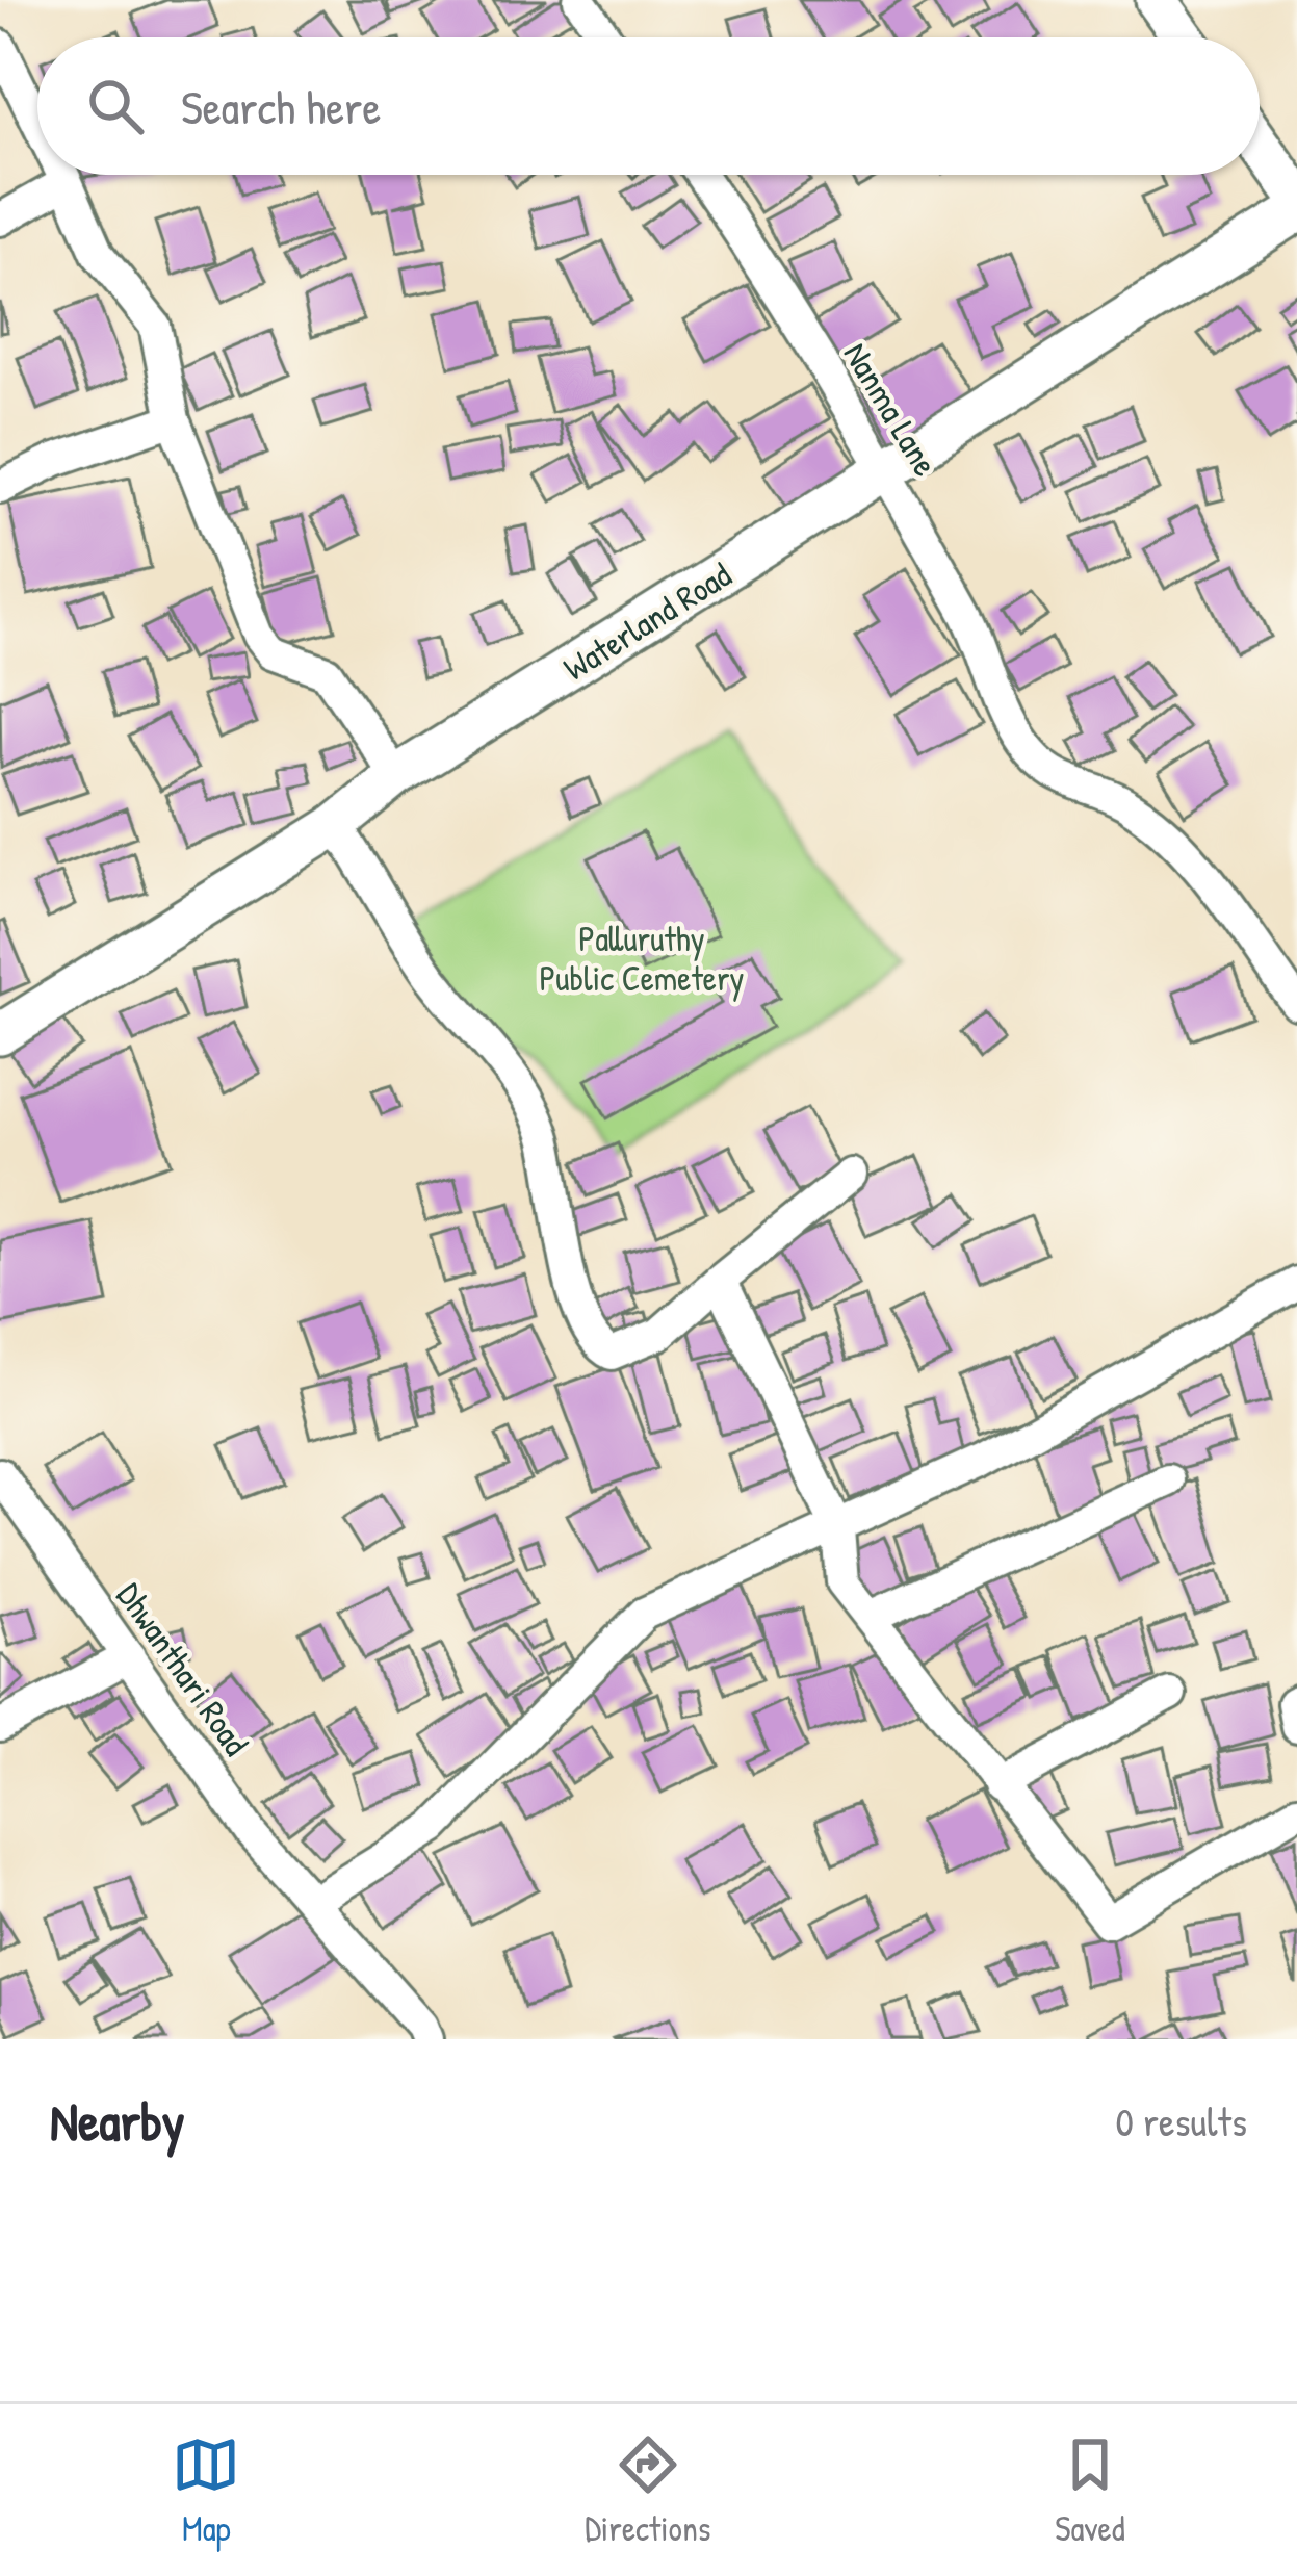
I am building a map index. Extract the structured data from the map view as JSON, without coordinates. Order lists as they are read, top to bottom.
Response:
{
  "streets": {
    "main road": ["Waterland Road"],
    "street": ["Nanma Lane", "Dhwanthari Road"]
  },
  "crossings": [
    ["Nanma Lane", "Waterland Road"]
  ],
  "parks": ["Palluruthy Public Cemetery"],
  "page": {
    "search": "Search here",
    "heading": ["Nearby", "0 results"],
    "nav": ["Map", "Directions", "Saved"]
  }
}
